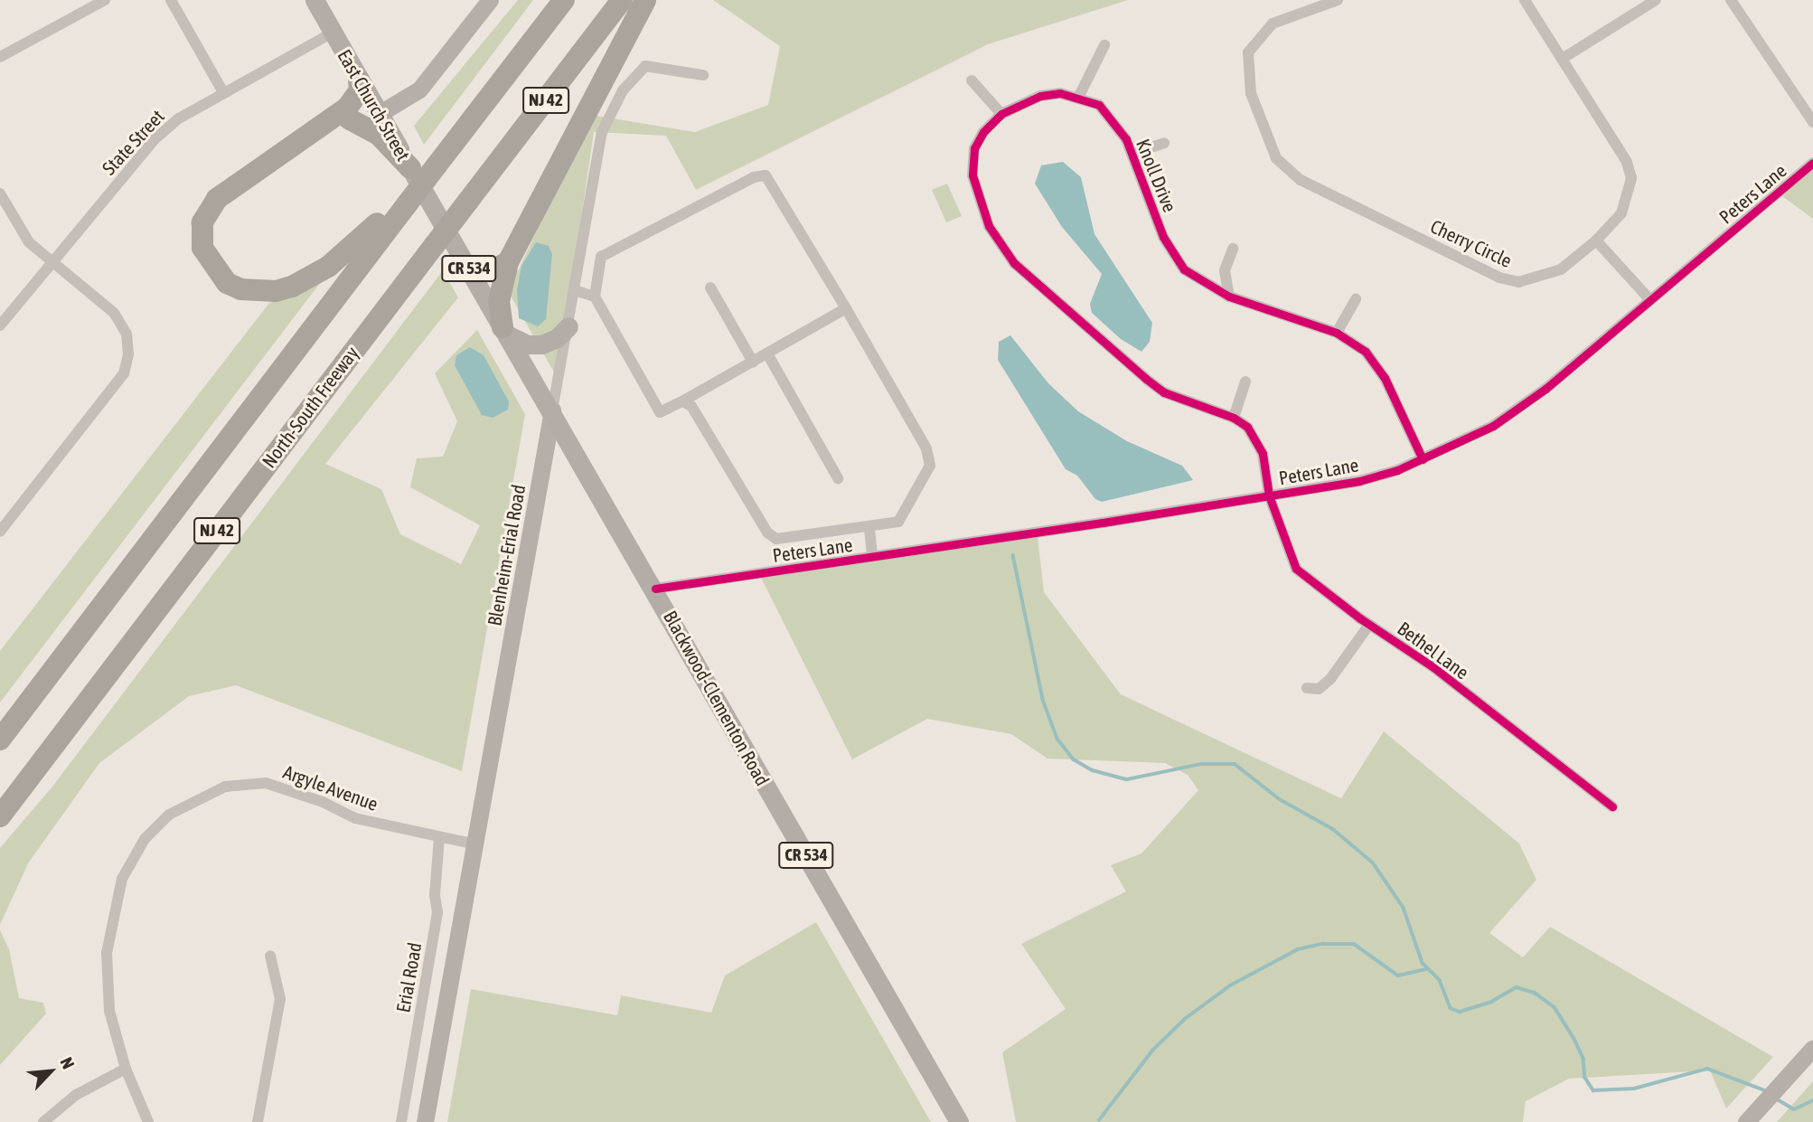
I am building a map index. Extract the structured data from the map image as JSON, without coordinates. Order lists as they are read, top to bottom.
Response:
{
  "streets": {
    "highway": ["NJ 42", "North-South Freeway"],
    "main road": [
      "East Church Street",
      "CR 534",
      "Blenheim-Erial Road",
      "Blackwood-Clementon Road"
    ],
    "street": [
      "State Street",
      "Knoll Drive",
      "Peters Lane",
      "Cherry Circle",
      "Bethel Lane",
      "Argyle Avenue",
      "Erial Road"
    ]
  },
  "crossings": [
    ["NJ 42", "East Church Street"],
    ["East Church Street", "State Street"],
    ["East Church Street", "Blackwood-Clementon Road"],
    ["Knoll Drive", "Peters Lane"],
    ["Knoll Drive", "Bethel Lane"],
    ["Peters Lane", "Bethel Lane"],
    ["Peters Lane", "Blackwood-Clementon Road"],
    ["Blenheim-Erial Road", "Blackwood-Clementon Road"],
    ["Blenheim-Erial Road", "Argyle Avenue"],
    ["Argyle Avenue", "Erial Road"]
  ],
  "north": "top right"
}
